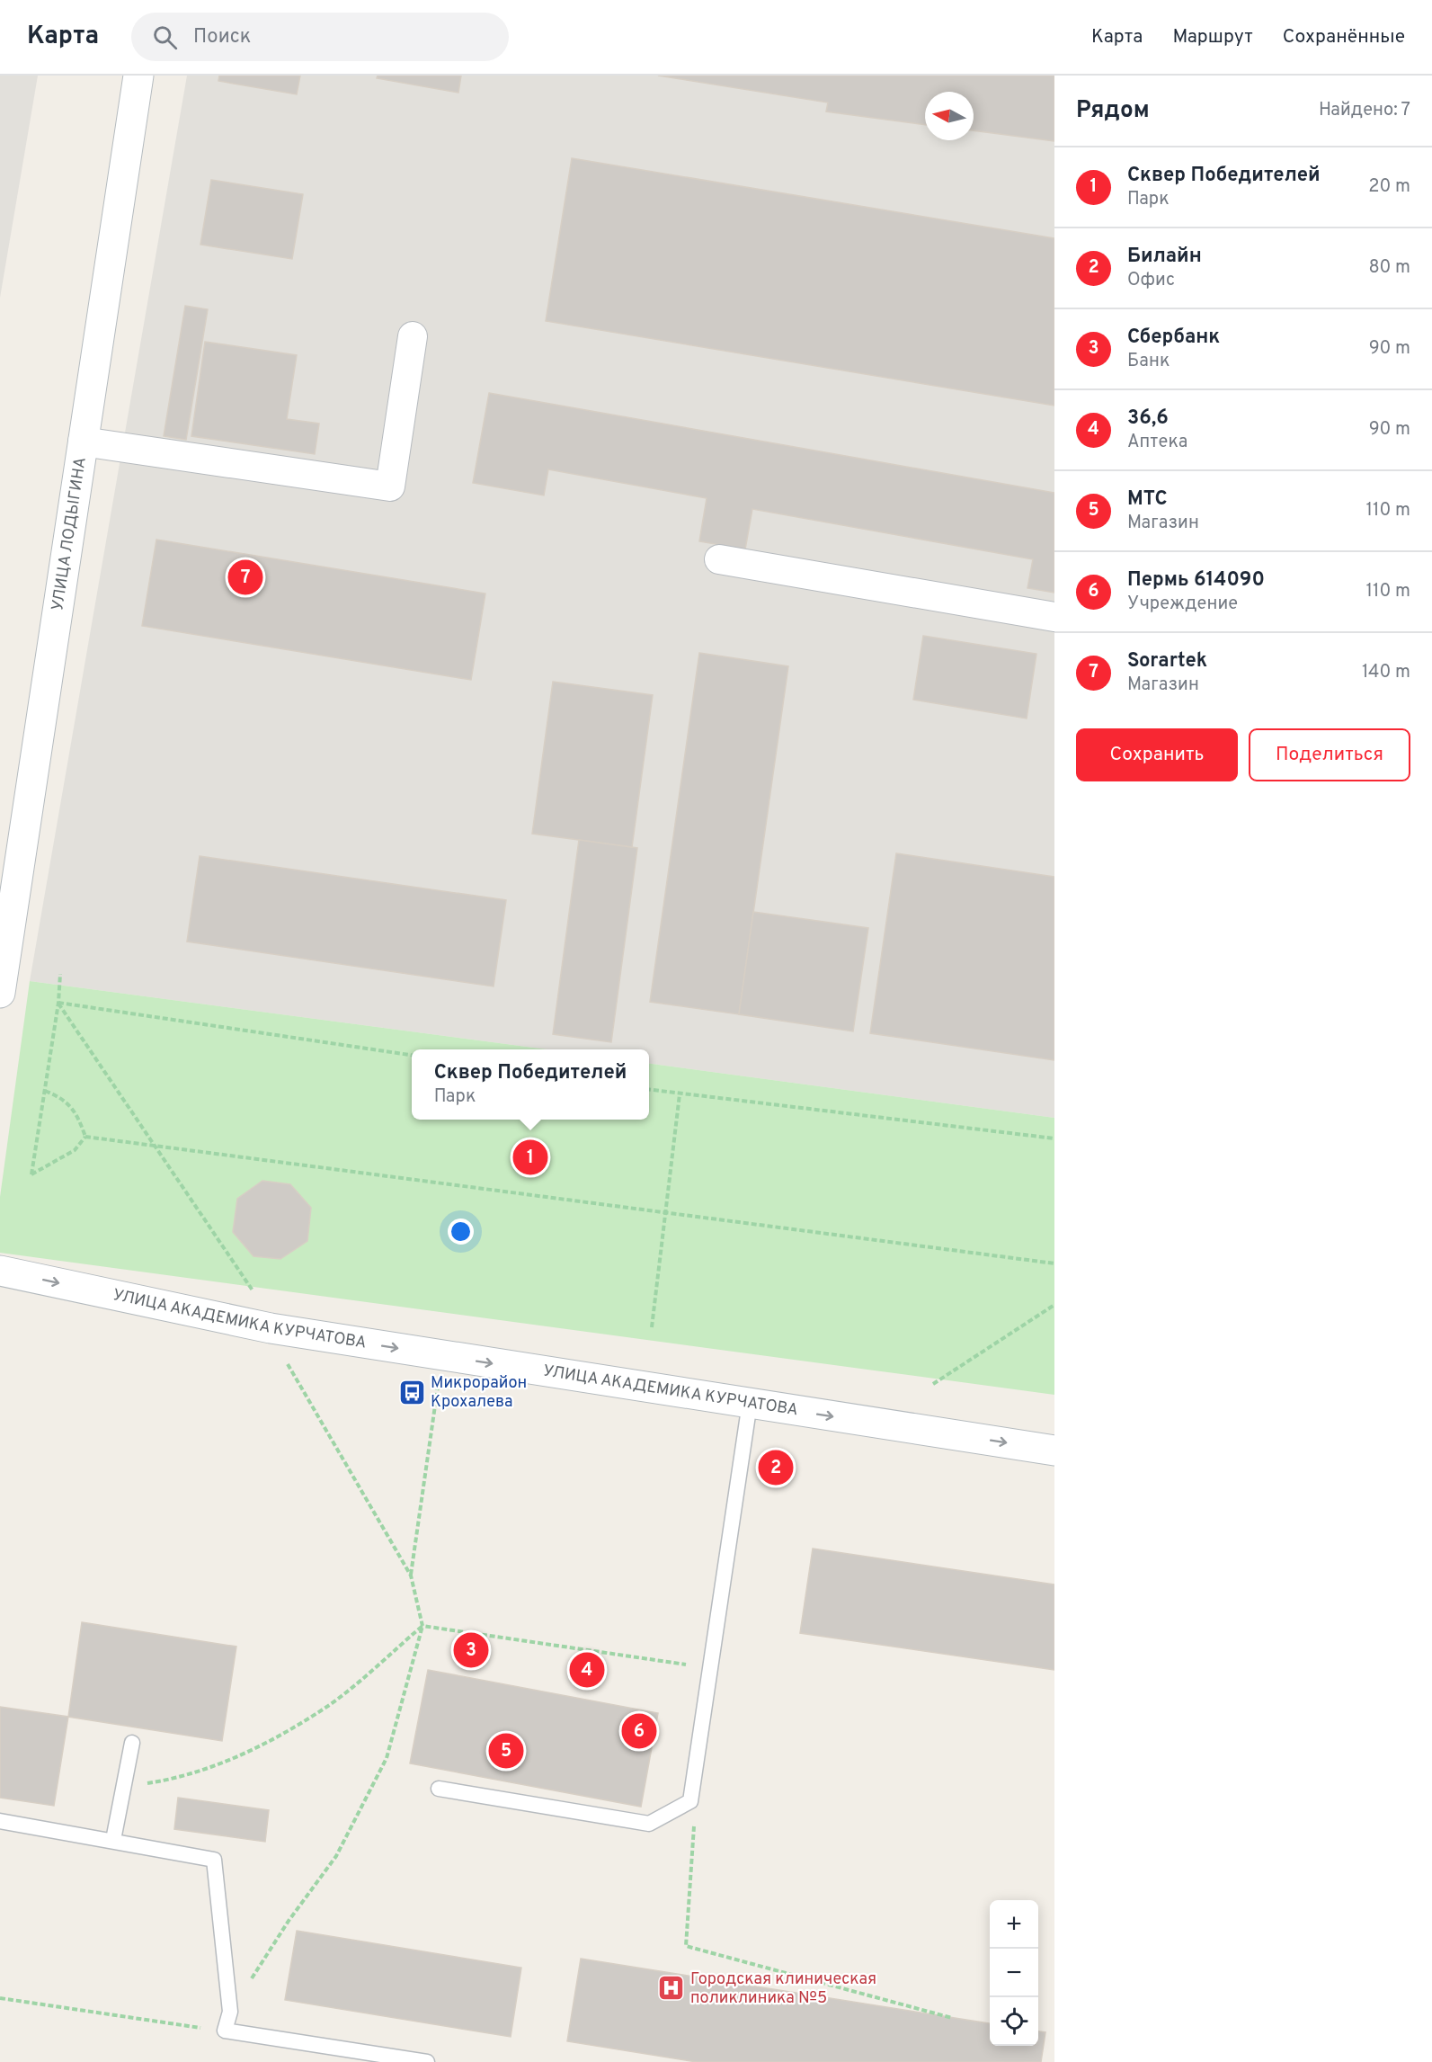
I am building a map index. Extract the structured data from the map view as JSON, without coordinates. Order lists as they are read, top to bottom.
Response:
{
  "streets": {
    "street": ["УЛИЦА ЛОДЫГИНА", "УЛИЦА АКАДЕМИКА КУРЧАТОВА"]
  },
  "one_way": ["УЛИЦА АКАДЕМИКА КУРЧАТОВА"],
  "places": {
    "bus stop": ["Микрорайон Крохалева"],
    "hospital": ["Городская клиническая поликлиника №5"]
  },
  "north": "left",
  "page": {
    "header": "Карта",
    "search": "Поиск",
    "nav": ["Карта", "Маршрут", "Сохранённые"],
    "heading": ["Рядом", "Найдено: 7"],
    "list": [
      {
        "mark": "1",
        "name": "Сквер Победителей",
        "note": "Парк",
        "value": "20 m"
      },
      {
        "mark": "2",
        "name": "Билайн",
        "note": "Офис",
        "value": "80 m"
      },
      {
        "mark": "3",
        "name": "Сбербанк",
        "note": "Банк",
        "value": "90 m"
      },
      {
        "mark": "4",
        "name": "36,6",
        "note": "Аптека",
        "value": "90 m"
      },
      {
        "mark": "5",
        "name": "МТС",
        "note": "Магазин",
        "value": "110 m"
      },
      {
        "mark": "6",
        "name": "Пермь 614090",
        "note": "Учреждение",
        "value": "110 m"
      },
      {
        "mark": "7",
        "name": "Sorartek",
        "note": "Магазин",
        "value": "140 m"
      }
    ],
    "pins": [
      "7",
      "1",
      "2",
      "3",
      "4",
      "6",
      "5"
    ],
    "buttons": ["Сохранить", "Поделиться"],
    "popup": ["Сквер Победителей", "Парк"],
    "map_buttons": ["+", "−"]
  }
}
